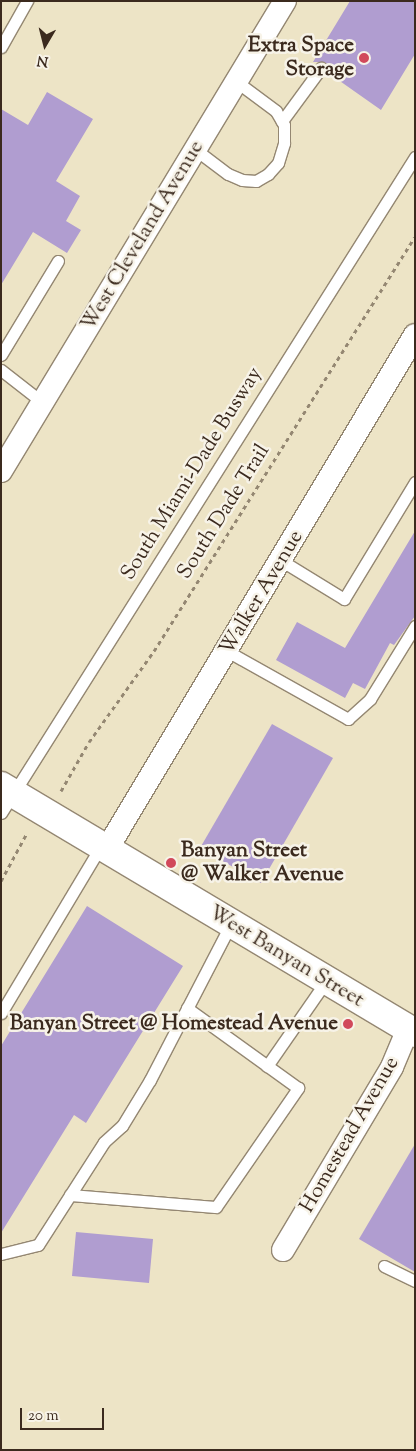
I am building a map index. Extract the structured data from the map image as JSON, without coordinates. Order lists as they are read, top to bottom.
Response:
{
  "streets": {
    "street": [
      "West Cleveland Avenue",
      "Walker Avenue",
      "West Banyan Street",
      "Homestead Avenue"
    ],
    "lane": ["South Miami-Dade Busway"],
    "path": ["South Dade Trail"]
  },
  "crossings": [
    ["South Miami-Dade Busway", "West Banyan Street"],
    ["Walker Avenue", "West Banyan Street"],
    ["West Banyan Street", "Homestead Avenue"]
  ],
  "places": ["Extra Space Storage", "Banyan Street @ Walker Avenue", "Banyan Street @ Homestead Avenue"],
  "scale_bar": "20 m",
  "north": "bottom"
}
